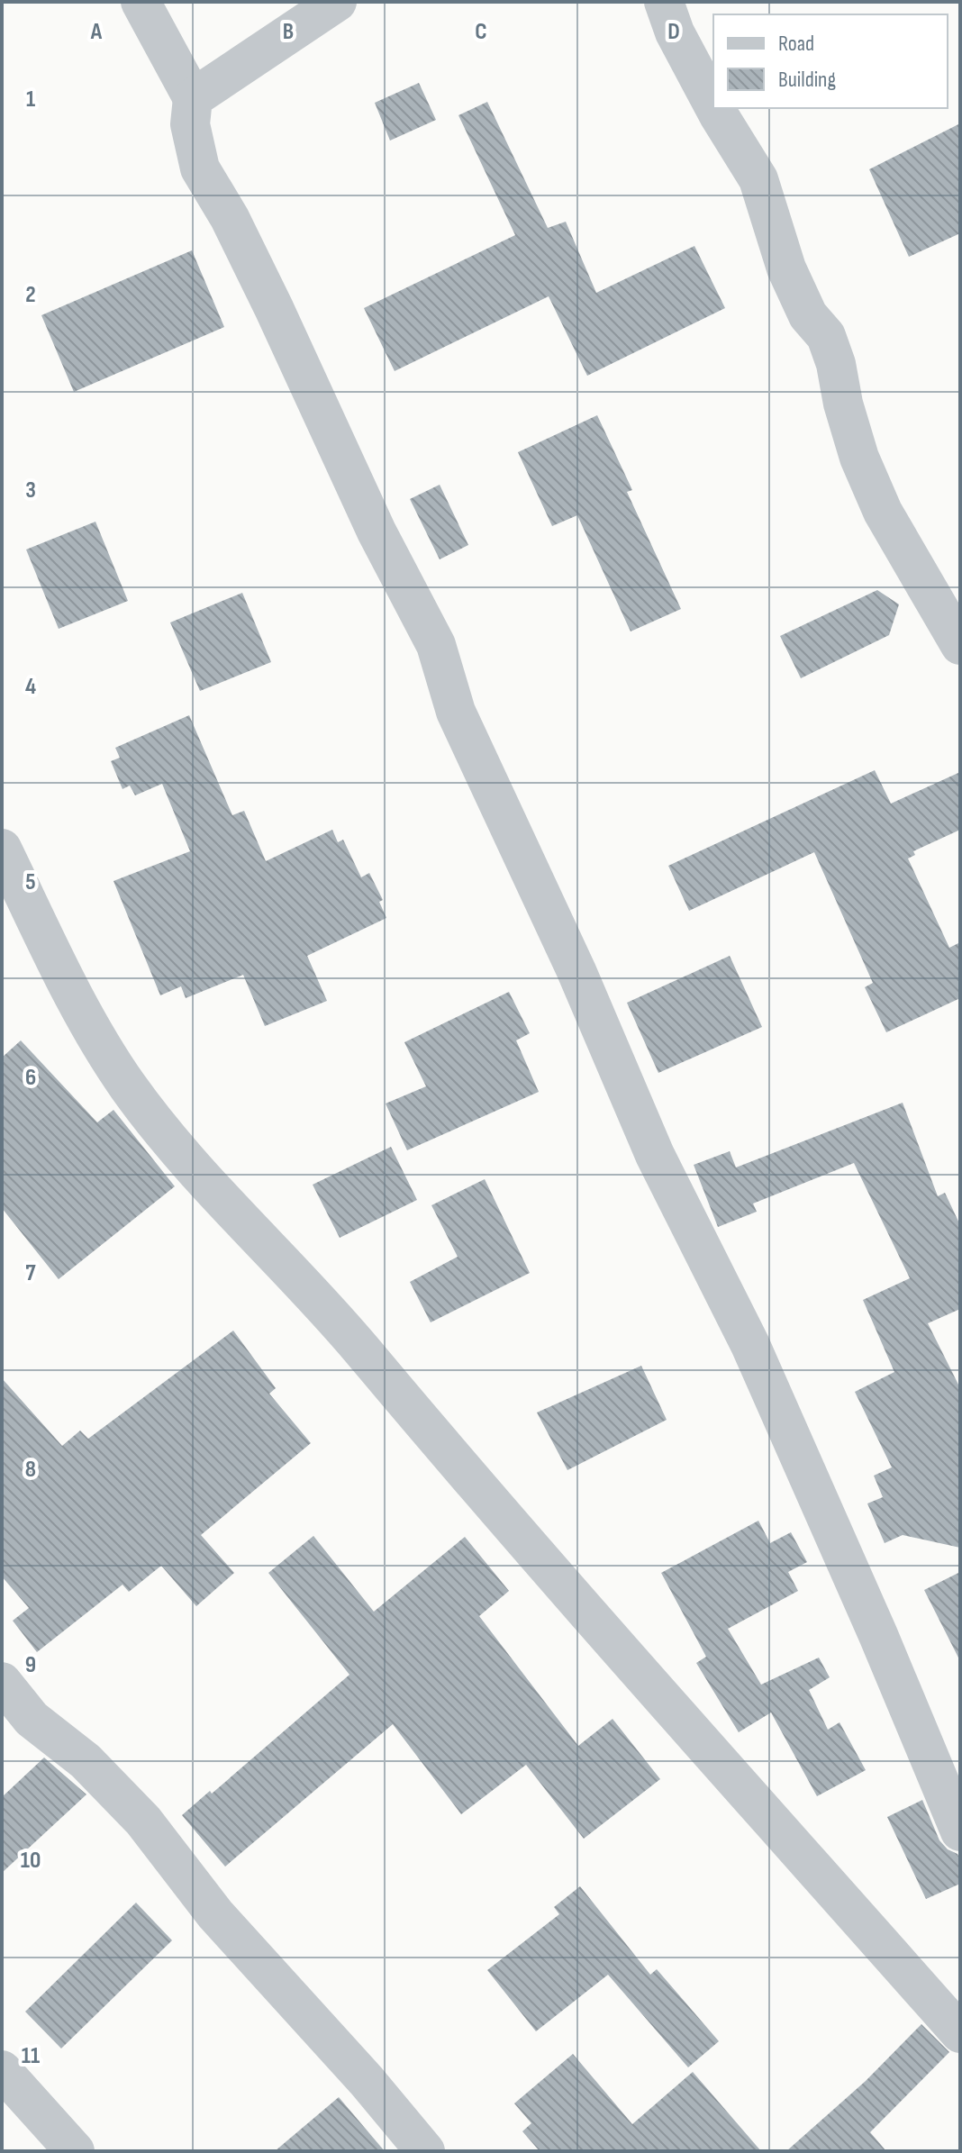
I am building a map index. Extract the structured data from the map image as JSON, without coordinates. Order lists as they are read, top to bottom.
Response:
{
  "legend": ["Road", "Building"],
  "grid": {
    "columns": [
      "A",
      "B",
      "C",
      "D"
    ],
    "rows": [
      "1",
      "2",
      "3",
      "4",
      "5",
      "6",
      "7",
      "8",
      "9",
      "10",
      "11"
    ]
  }
}
